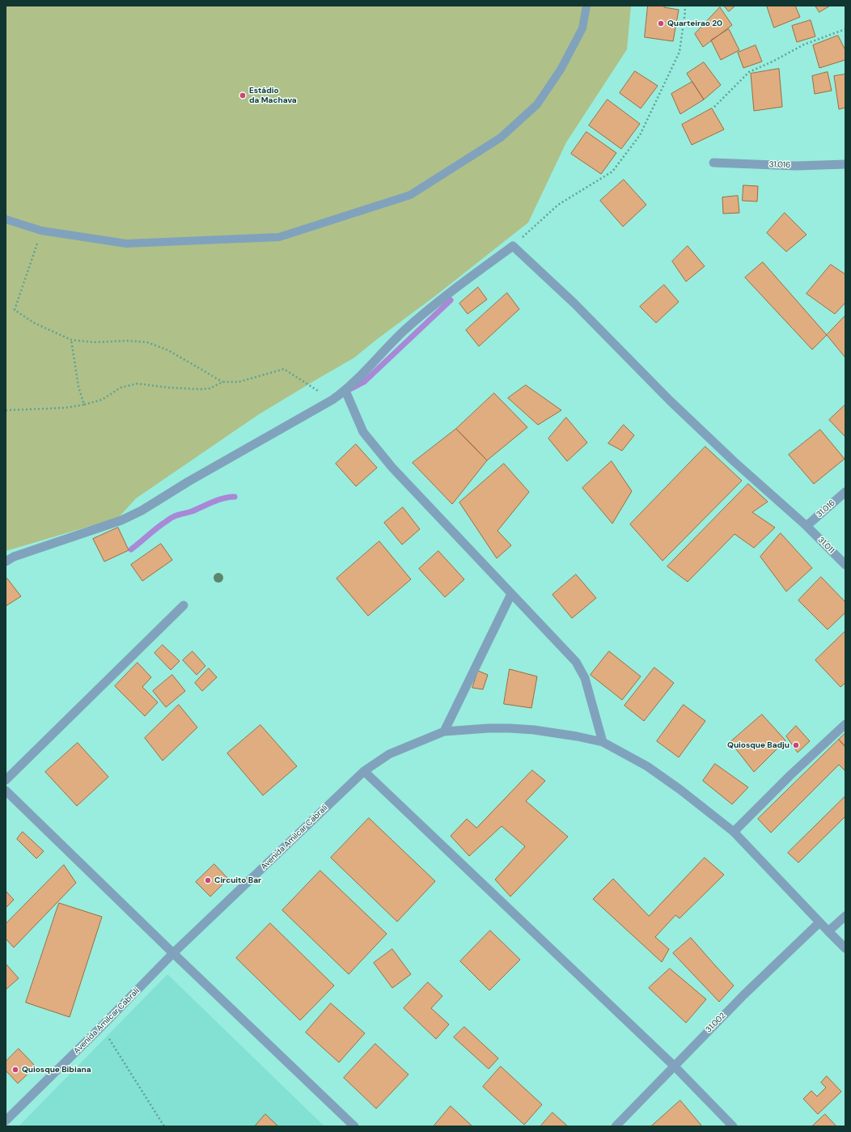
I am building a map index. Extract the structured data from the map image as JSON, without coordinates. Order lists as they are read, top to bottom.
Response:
{
  "streets": {
    "street": [
      "31.016",
      "31.011",
      "Avenida Amilcar Cabrali",
      "31.002"
    ]
  },
  "crossings": [
    ["31.016", "31.011"],
    ["Avenida Amilcar Cabrali", "31.002"]
  ],
  "places": [
    "Quarteirao 20",
    "Estádio da Machava",
    "Quiosque Badju",
    "Circuito Bar",
    "Quiosque Bibiana"
  ]
}
